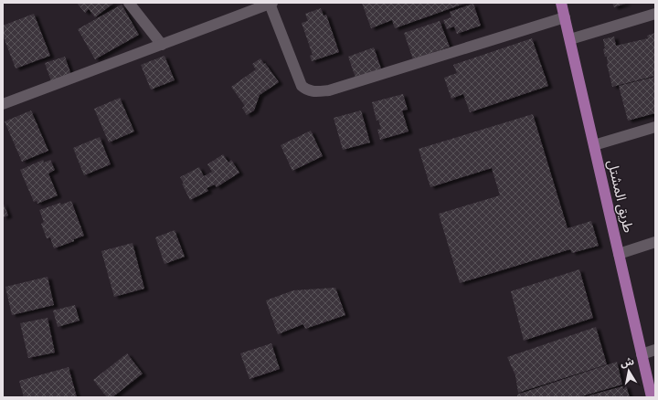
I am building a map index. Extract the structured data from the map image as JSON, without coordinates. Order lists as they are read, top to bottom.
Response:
{
  "streets": {
    "main road": ["طريق المشتل"]
  },
  "north": "top"
}
